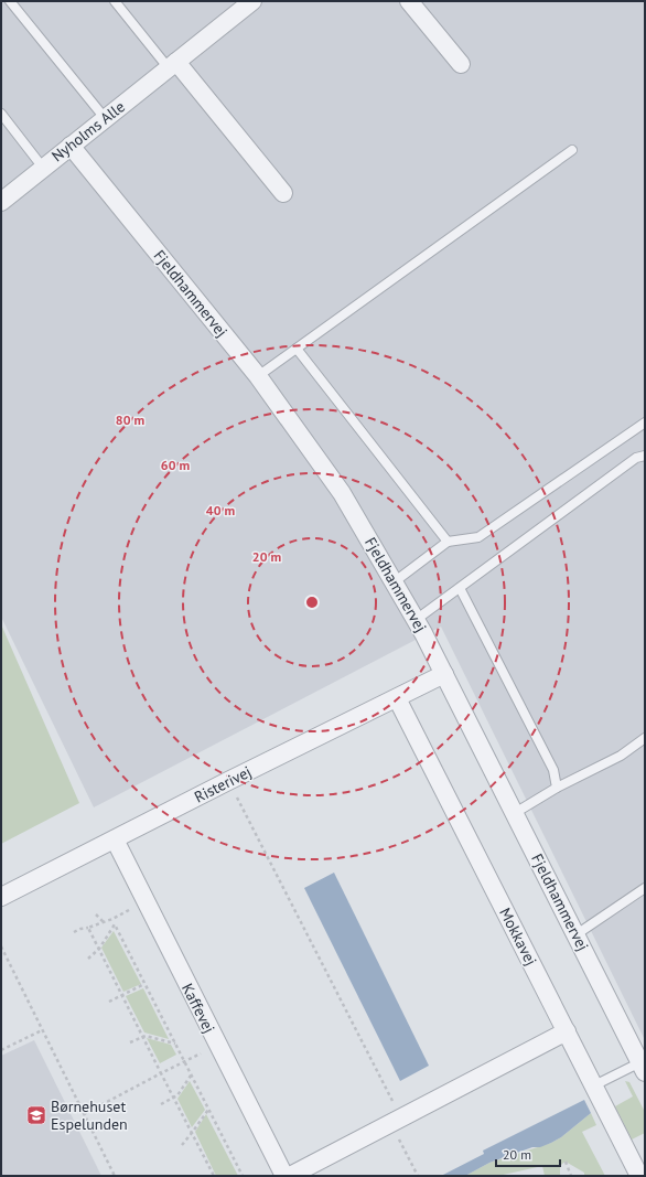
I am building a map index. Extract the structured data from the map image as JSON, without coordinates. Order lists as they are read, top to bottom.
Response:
{
  "streets": {
    "street": [
      "Nyholms Alle",
      "Fjeldhammervej",
      "Risterivej",
      "Mokkavej",
      "Kaffevej"
    ]
  },
  "crossings": [
    ["Nyholms Alle", "Fjeldhammervej"],
    ["Fjeldhammervej", "Risterivej"],
    ["Risterivej", "Mokkavej"],
    ["Risterivej", "Kaffevej"]
  ],
  "places": {
    "school or university": ["Børnehuset Espelunden"]
  },
  "scale_bar": "20 m",
  "rings": [
    "80 m",
    "60 m",
    "40 m",
    "20 m"
  ]
}
